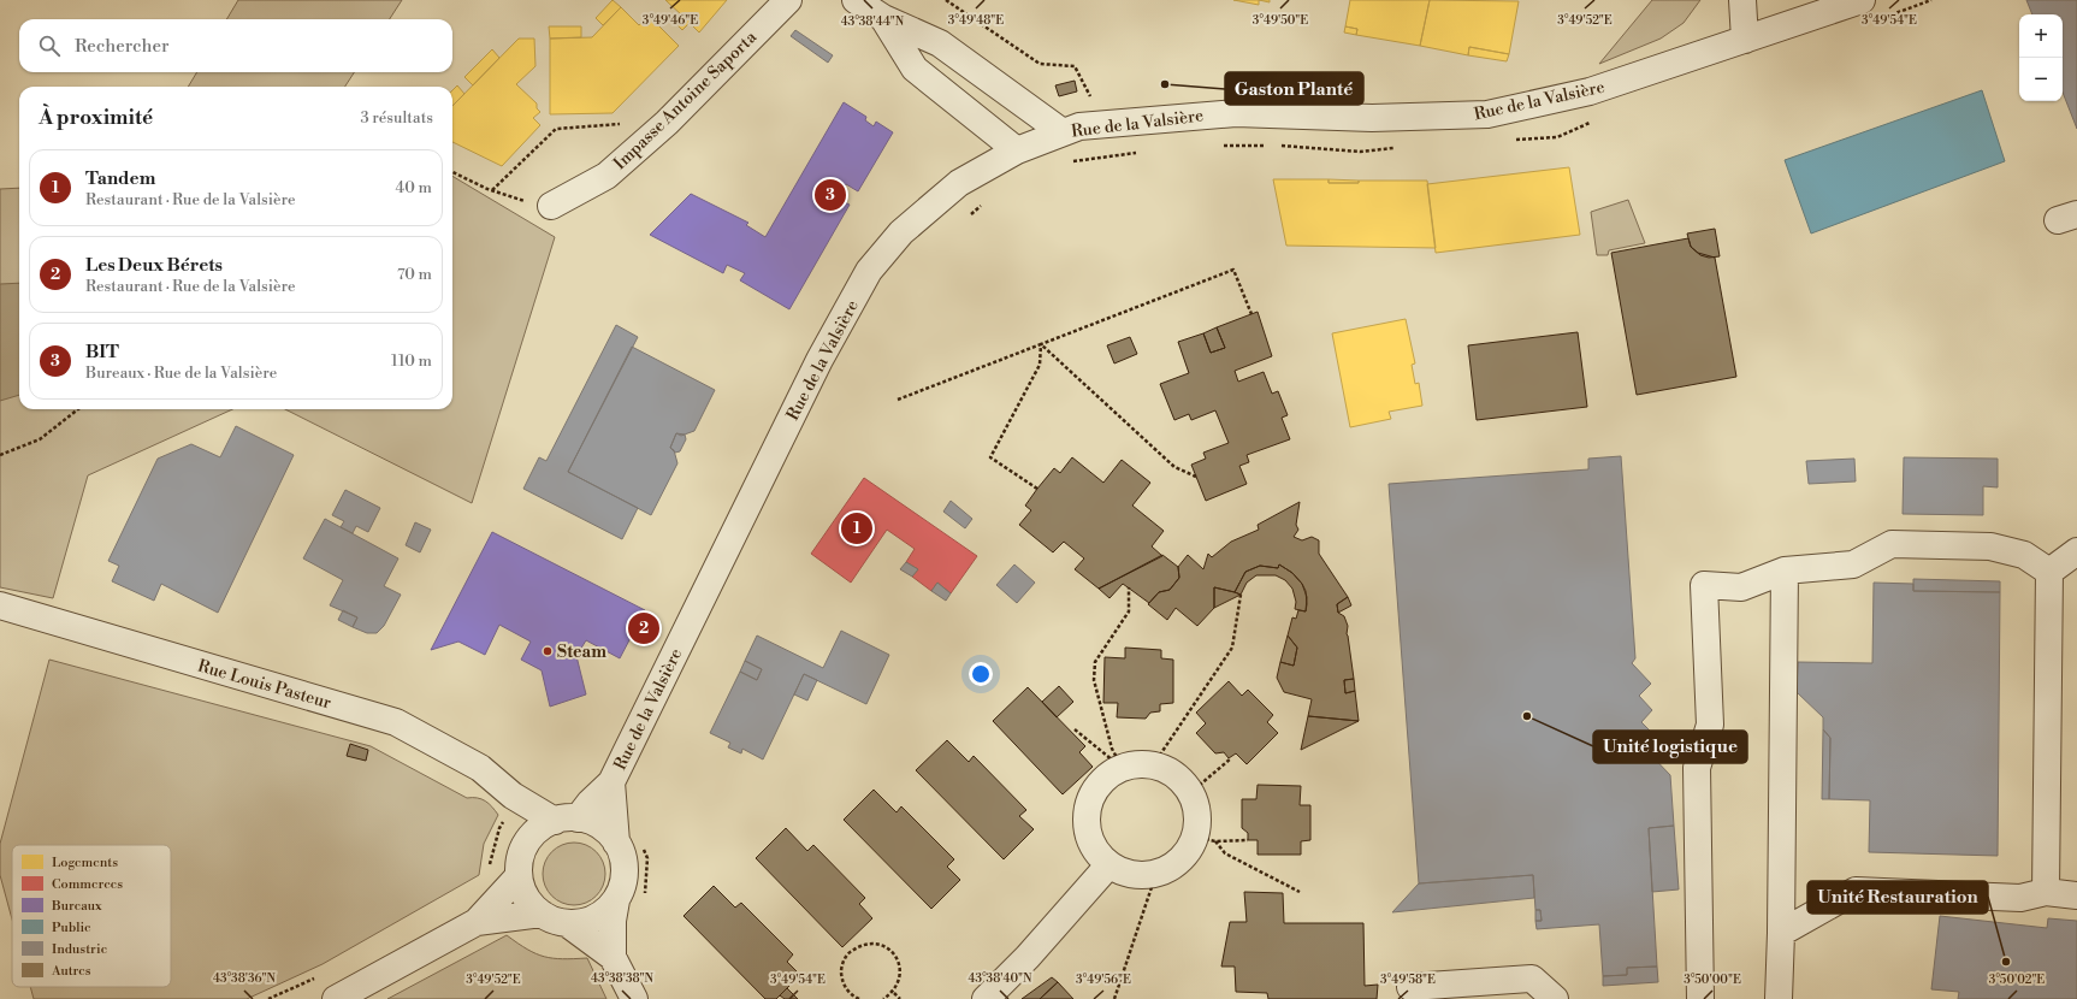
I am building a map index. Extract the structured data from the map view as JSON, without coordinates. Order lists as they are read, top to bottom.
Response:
{
  "streets": {
    "street": ["Impasse Antoine Saporta", "Rue de la Valsière", "Rue Louis Pasteur"]
  },
  "crossings": [
    ["Rue de la Valsière", "Rue Louis Pasteur"]
  ],
  "places": [
    "Gaston Planté",
    "Steam",
    "Unité logistique",
    "Unité Restauration"
  ],
  "legend": [
    "Logements",
    "Commerces",
    "Bureaux",
    "Public",
    "Industrie",
    "Autres"
  ],
  "page": {
    "map_buttons": ["+", "−"],
    "search": "Rechercher",
    "heading": ["À proximité", "3 résultats"],
    "list": [
      {
        "mark": "1",
        "name": "Tandem",
        "note": "Restaurant · Rue de la Valsière",
        "value": "40 m"
      },
      {
        "mark": "2",
        "name": "Les Deux Bérets",
        "note": "Restaurant · Rue de la Valsière",
        "value": "70 m"
      },
      {
        "mark": "3",
        "name": "BIT",
        "note": "Bureaux · Rue de la Valsière",
        "value": "110 m"
      }
    ],
    "pins": ["3", "1", "2"]
  },
  "coordinates": [
    "3°49'48\"E",
    "3°49'54\"E",
    "3°49'46\"E",
    "3°49'50\"E",
    "3°49'52\"E",
    "43°38'44\"N",
    "43°38'36\"N",
    "43°38'38\"N",
    "43°38'40\"N",
    "3°49'56\"E",
    "3°49'58\"E",
    "3°50'00\"E",
    "3°50'02\"E"
  ]
}
